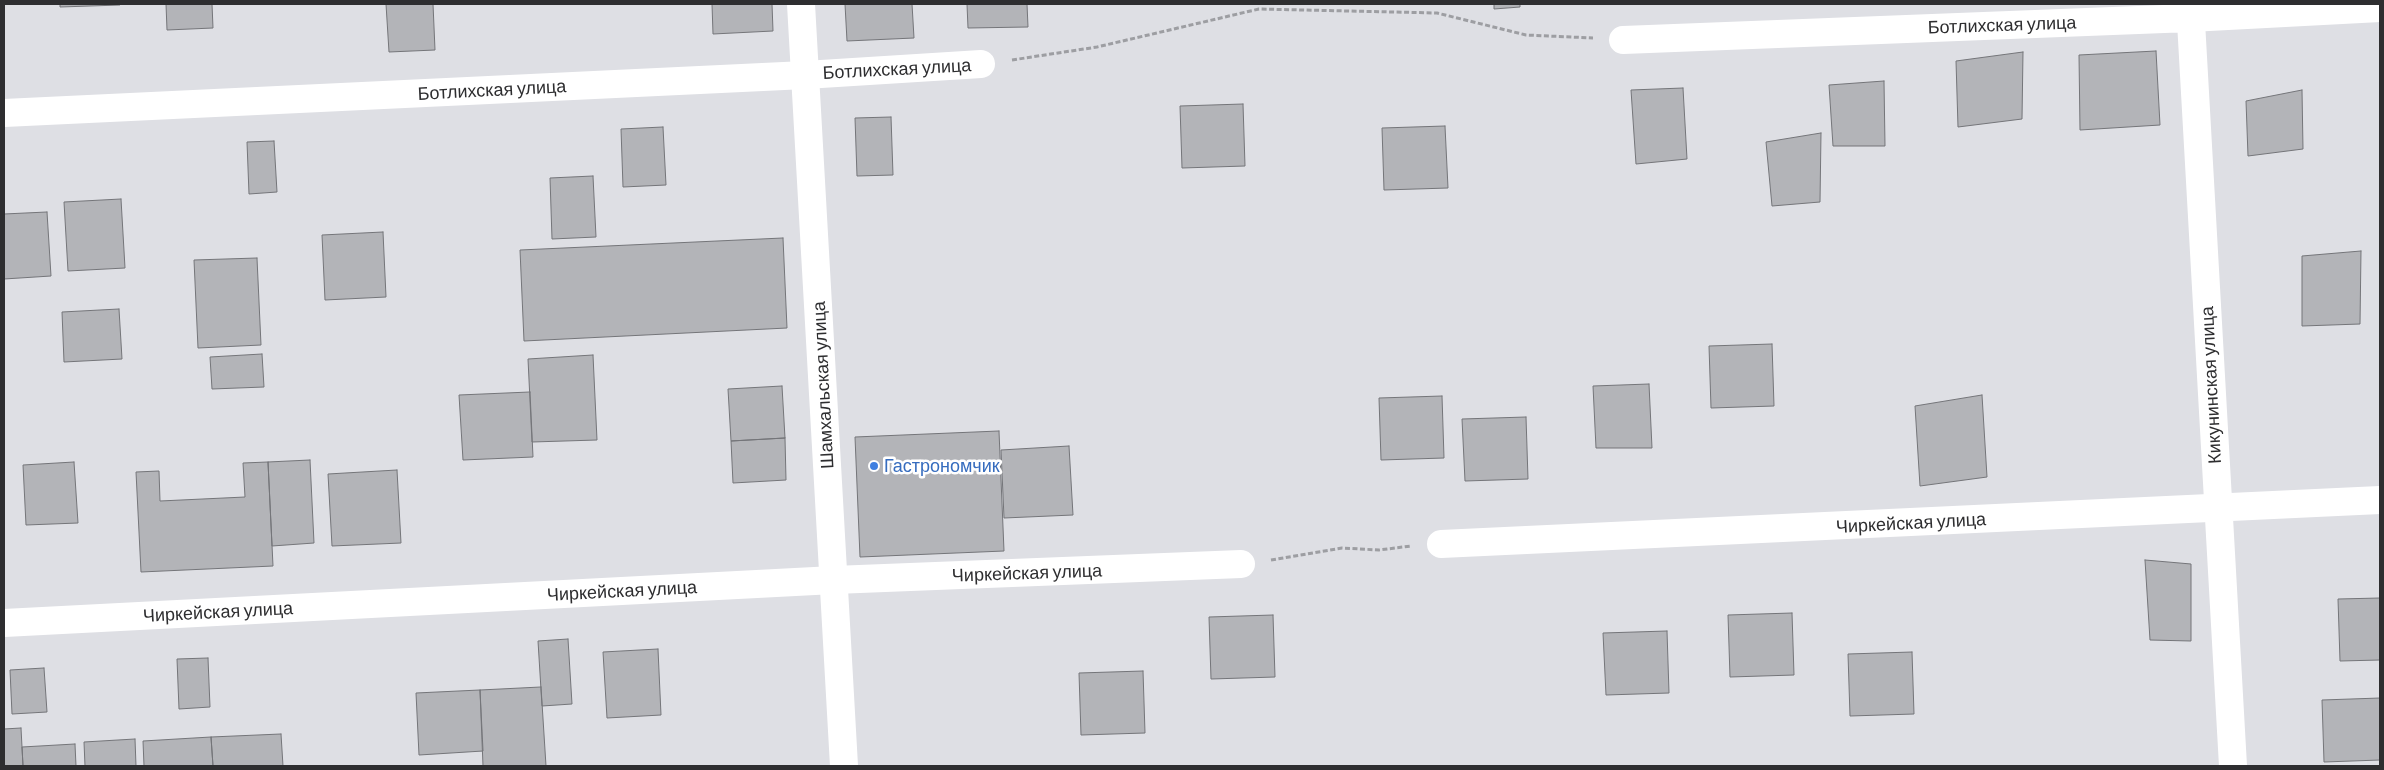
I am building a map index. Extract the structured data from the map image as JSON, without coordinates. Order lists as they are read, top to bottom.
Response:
{
  "streets": {
    "street": [
      "Ботлихская улица",
      "Шамхальская улица",
      "Кикунинская улица",
      "Чиркейская улица"
    ]
  },
  "crossings": [
    ["Ботлихская улица", "Шамхальская улица"],
    ["Ботлихская улица", "Кикунинская улица"],
    ["Шамхальская улица", "Чиркейская улица"],
    ["Кикунинская улица", "Чиркейская улица"]
  ],
  "places": ["Гастрономчик"]
}
